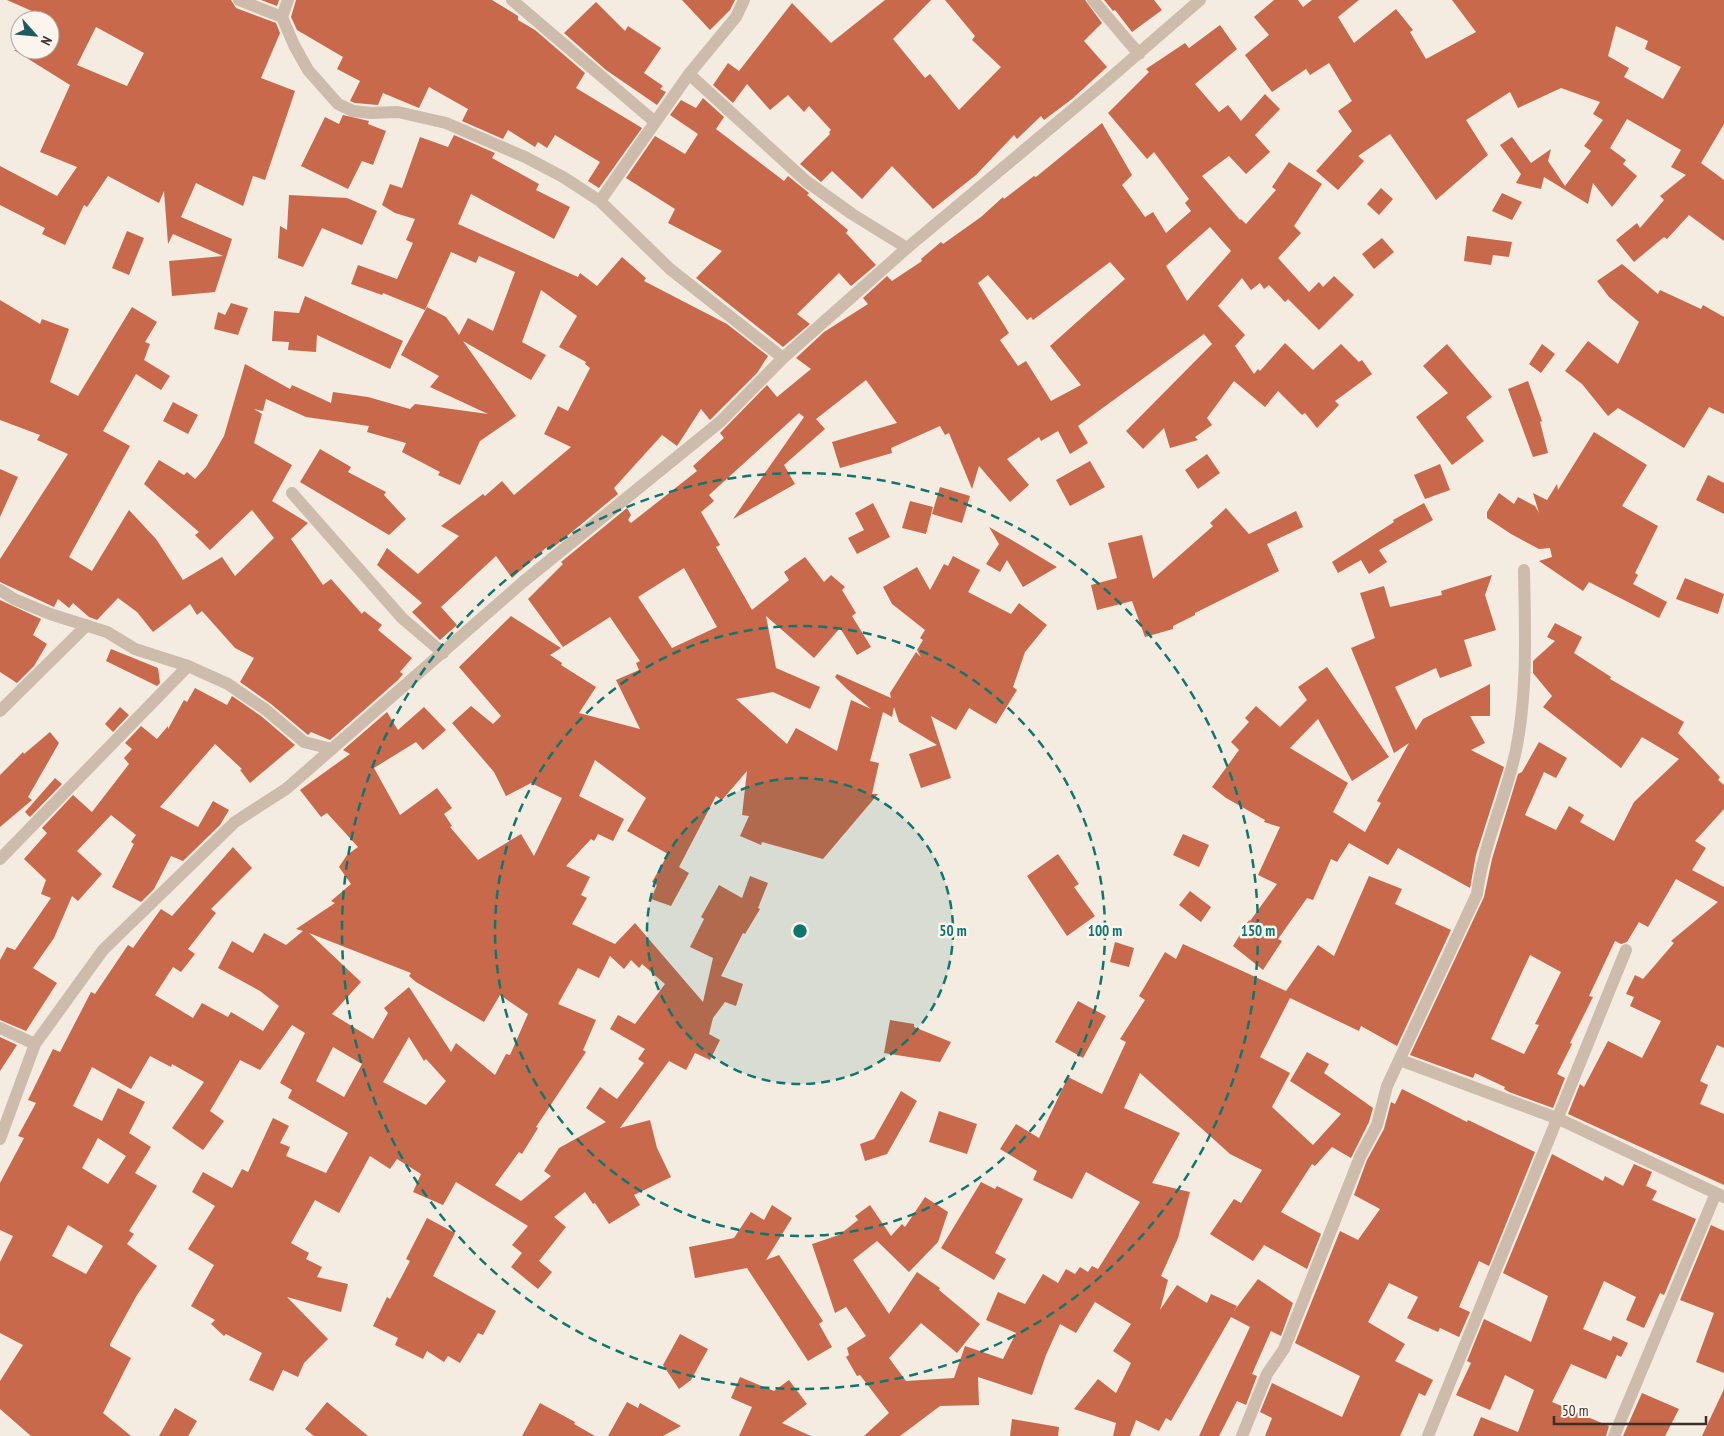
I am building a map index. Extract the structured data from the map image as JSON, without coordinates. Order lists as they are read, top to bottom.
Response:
{
  "scale_bar": "50 m",
  "north": "bottom right",
  "rings": ["50 m", "100 m", "150 m"]
}
